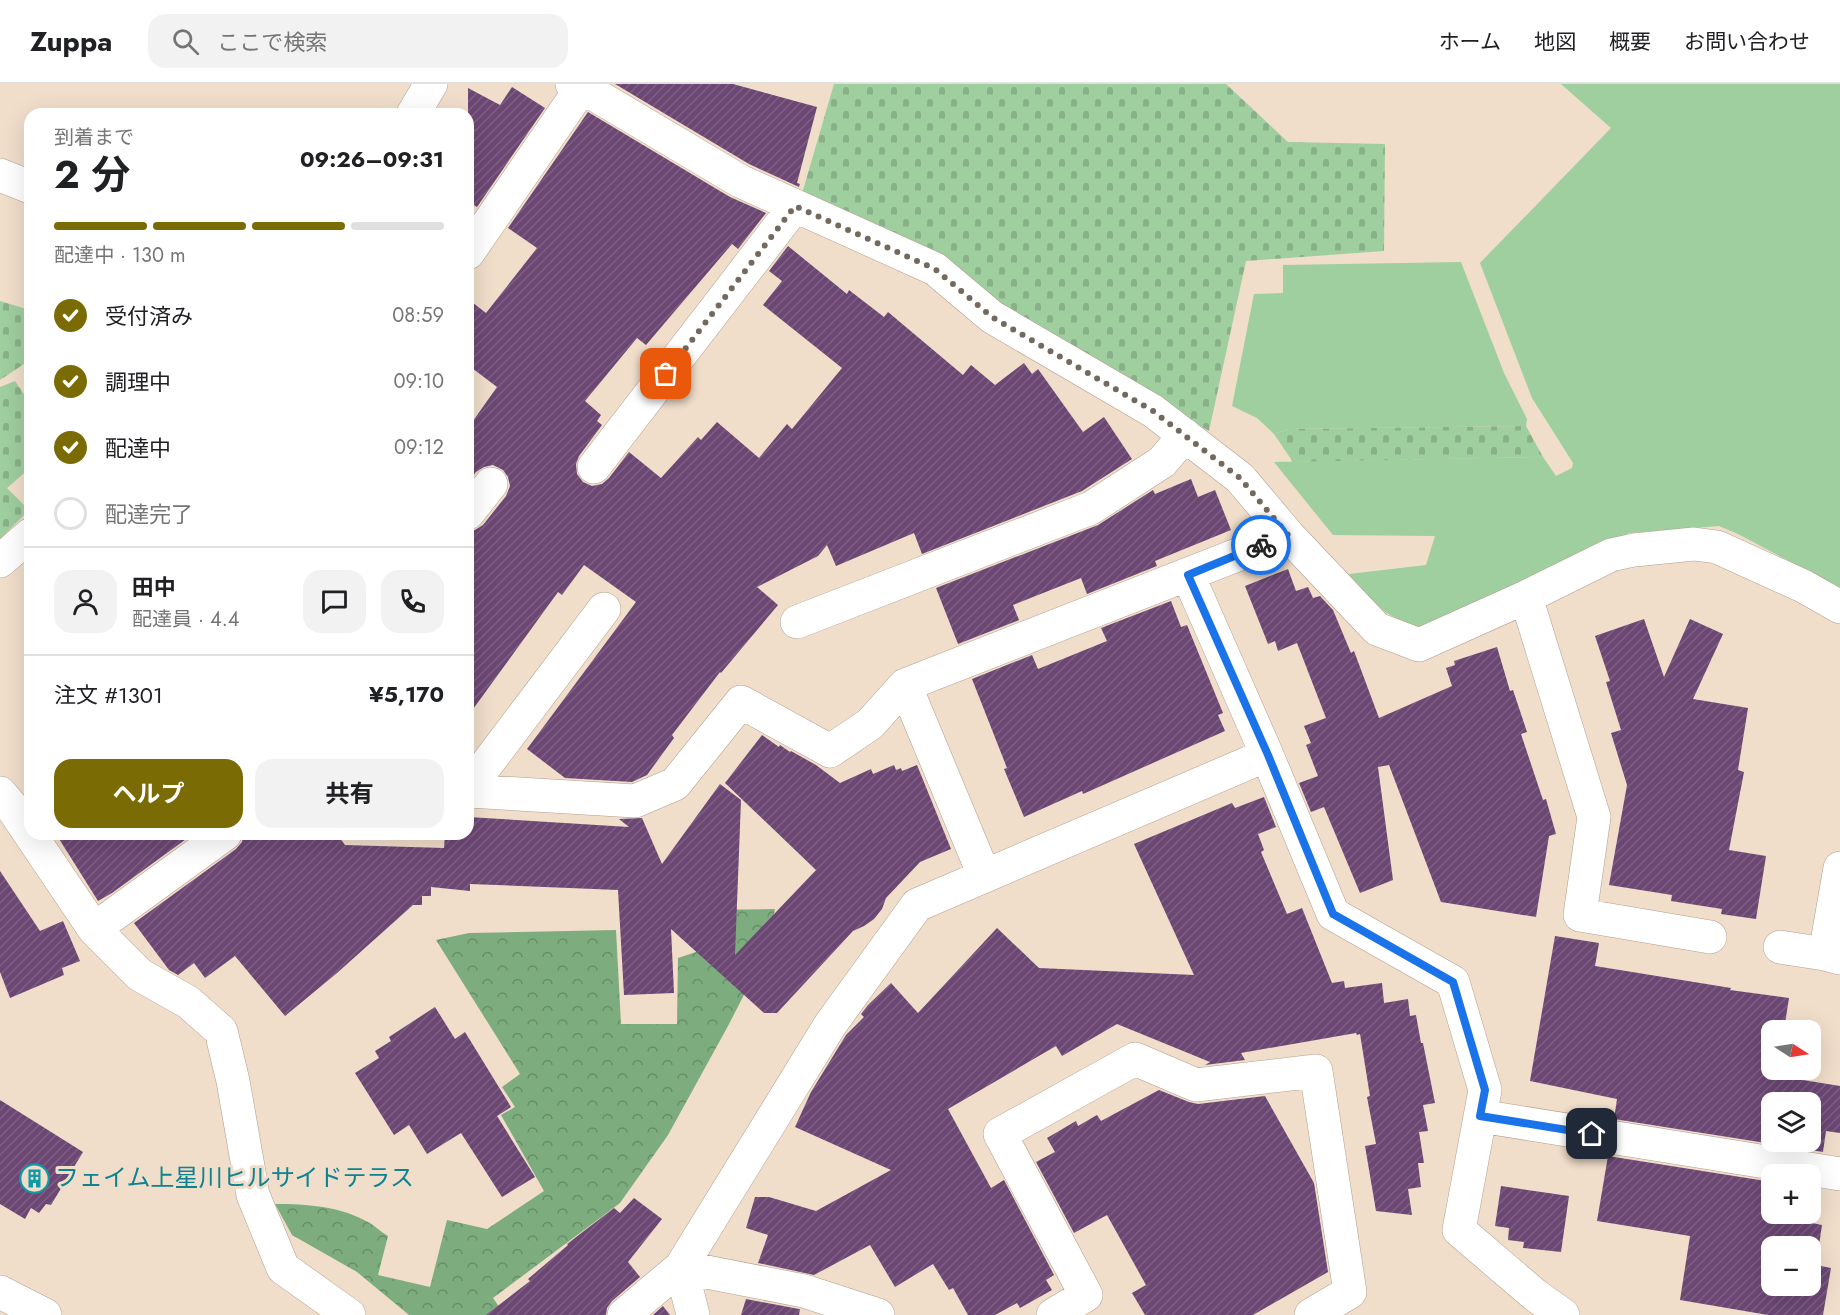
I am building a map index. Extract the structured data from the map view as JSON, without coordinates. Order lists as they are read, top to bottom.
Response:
{
  "places": {
    "building": ["フェイム上星川ヒルサイドテラス"]
  },
  "north": "right",
  "page": {
    "header": "Zuppa",
    "search": "ここで検索",
    "nav": [
      "ホーム",
      "地図",
      "概要",
      "お問い合わせ"
    ],
    "heading": ["2 分", "到着まで", "09:26–09:31"],
    "panel": [
      "田中",
      "配達員 · 4.4",
      "注文 #1301",
      "¥5,170"
    ],
    "bar": "配達中 · 130 m",
    "list": [
      ["受付済み", "08:59"],
      ["調理中", "09:10"],
      ["配達中", "09:12"],
      "配達完了"
    ],
    "buttons": ["ヘルプ", "共有"],
    "map_buttons": ["+", "−"]
  }
}
